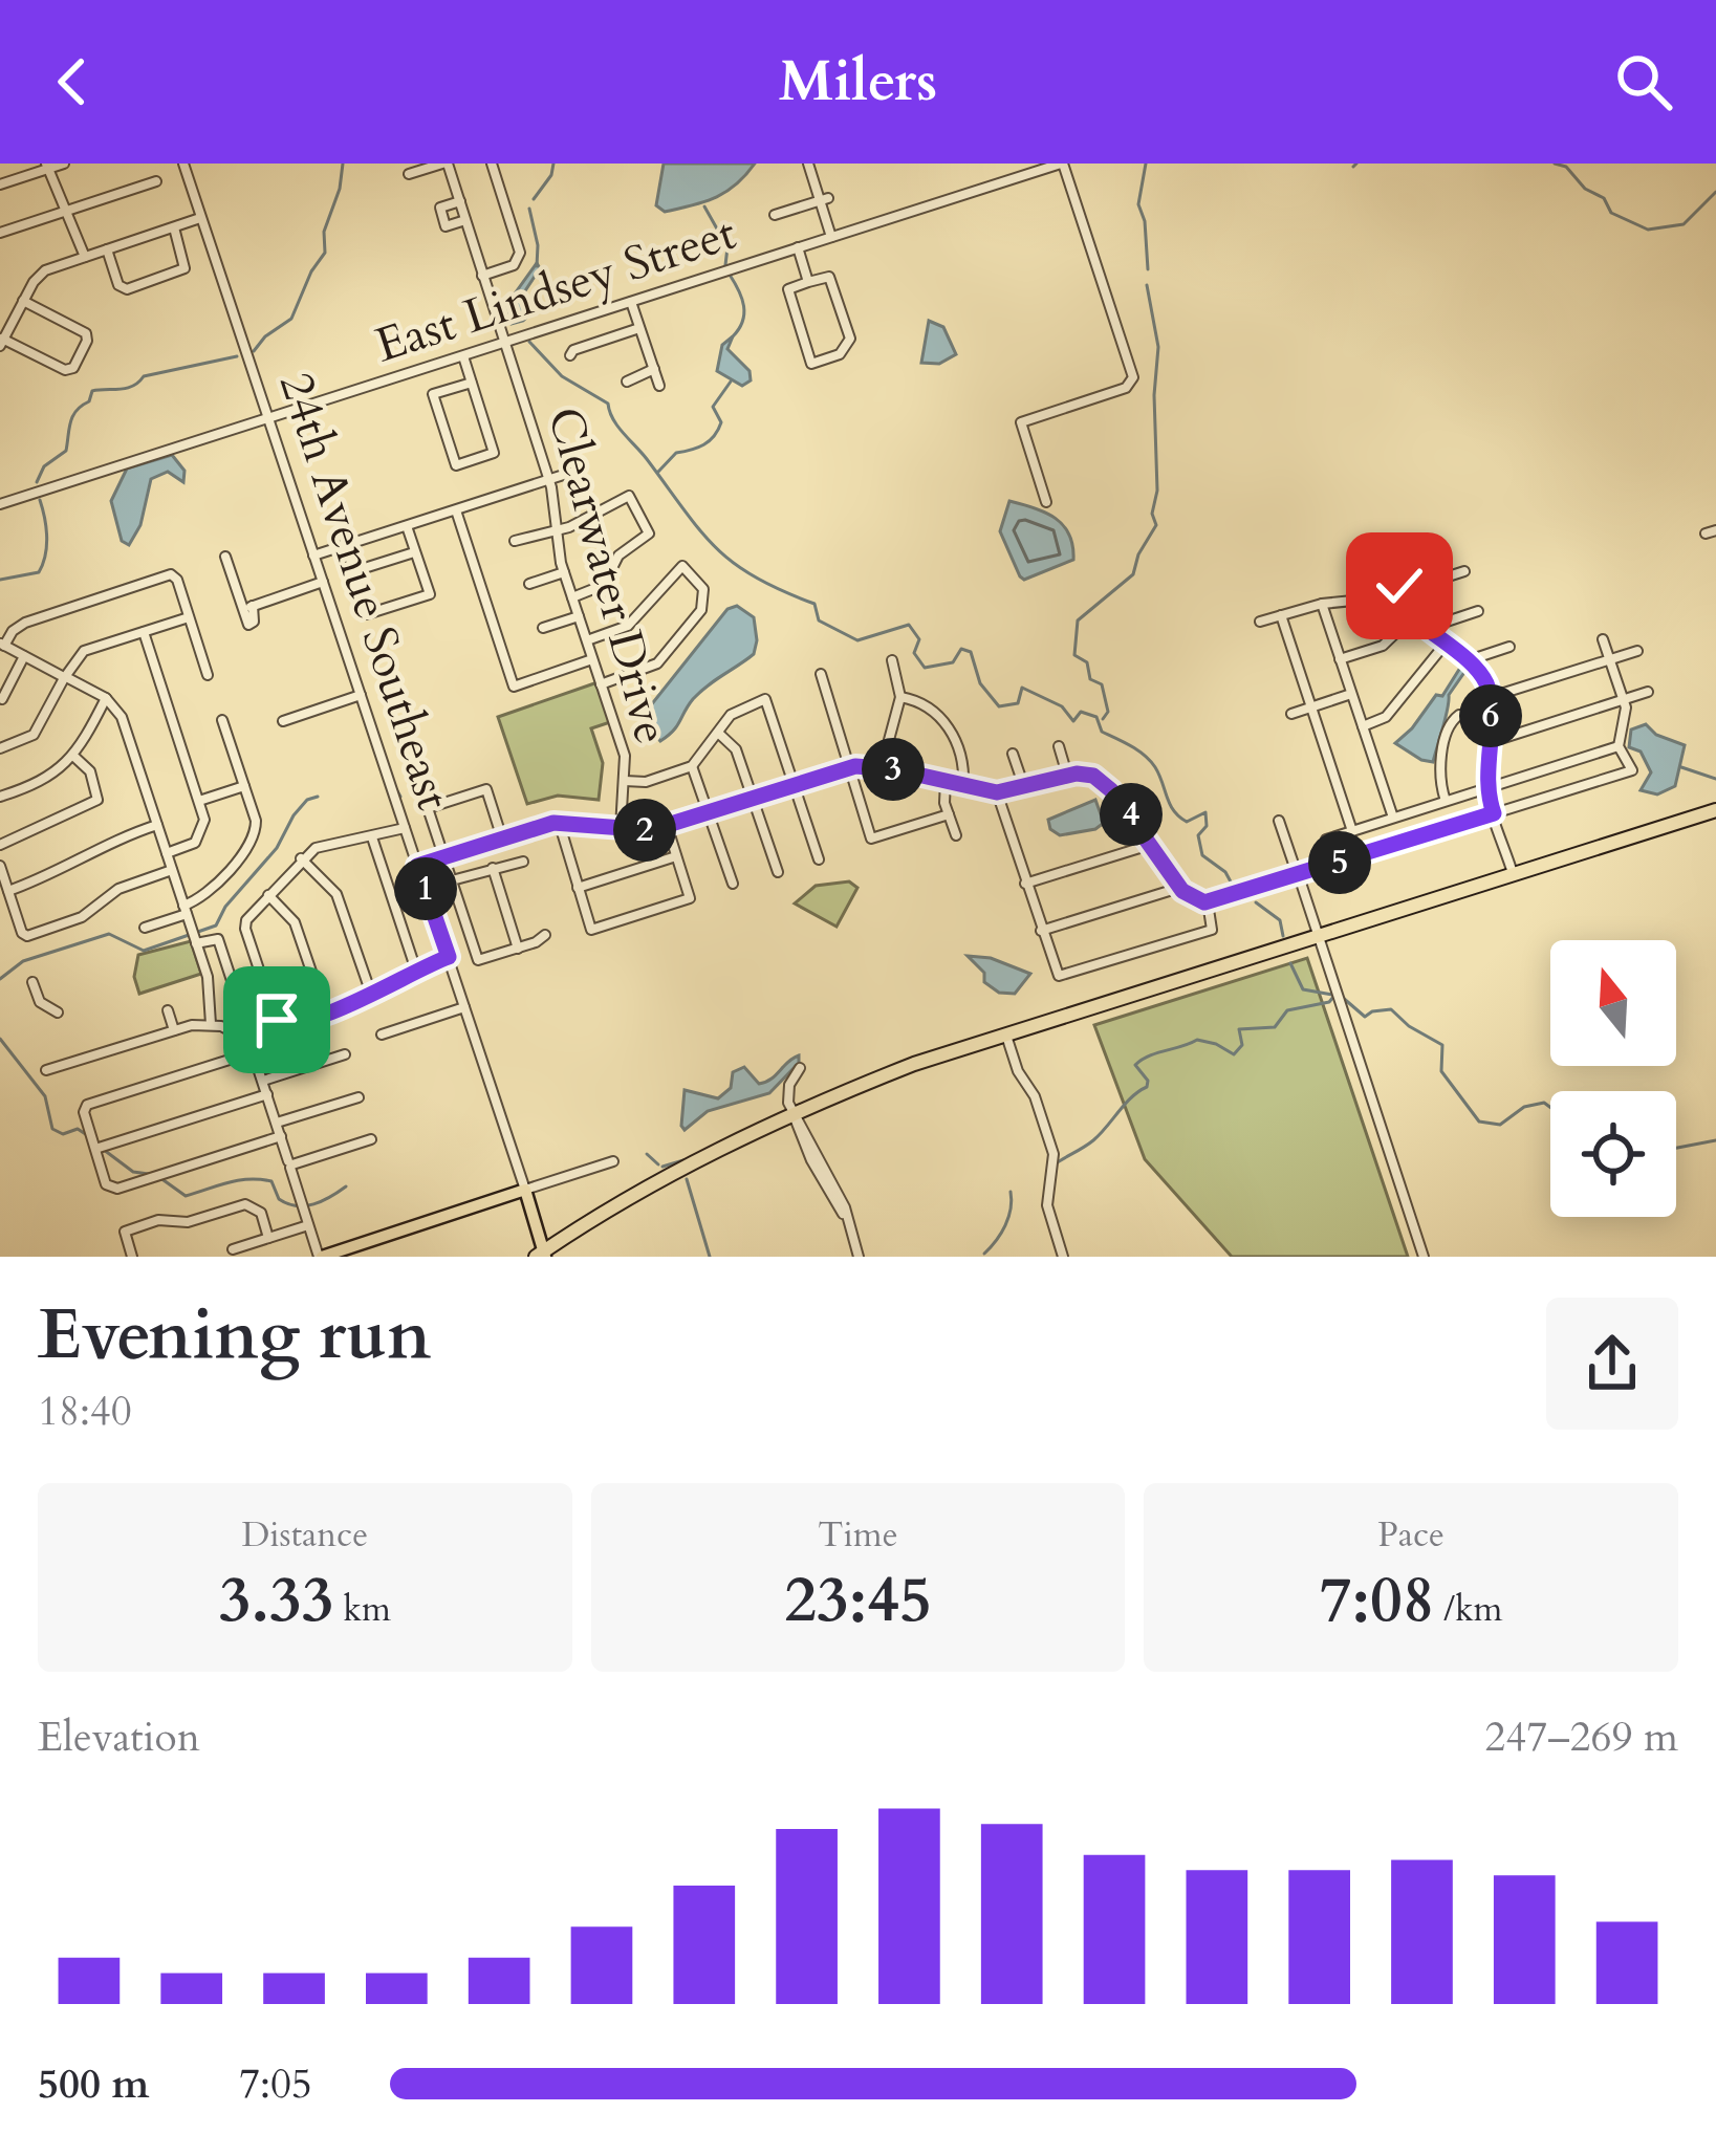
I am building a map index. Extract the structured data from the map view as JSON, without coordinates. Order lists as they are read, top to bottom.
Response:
{
  "streets": {
    "main road": ["24th Avenue Southeast"],
    "street": ["East Lindsey Street", "Clearwater Drive"]
  },
  "crossings": [
    ["East Lindsey Street", "Clearwater Drive"],
    ["East Lindsey Street", "24th Avenue Southeast"]
  ],
  "north": "top",
  "page": {
    "header": "Milers",
    "pins": [
      "6",
      "3",
      "4",
      "2",
      "5",
      "1"
    ],
    "heading": ["Evening run", "18:40"],
    "stats": [
      ["Distance", "3.33 km"],
      ["Time", "23:45"],
      ["Pace", "7:08 /km"]
    ],
    "chart": ["Elevation", "247–269 m"],
    "list": [
      {
        "name": "500 m",
        "note": "7:05"
      }
    ]
  }
}
